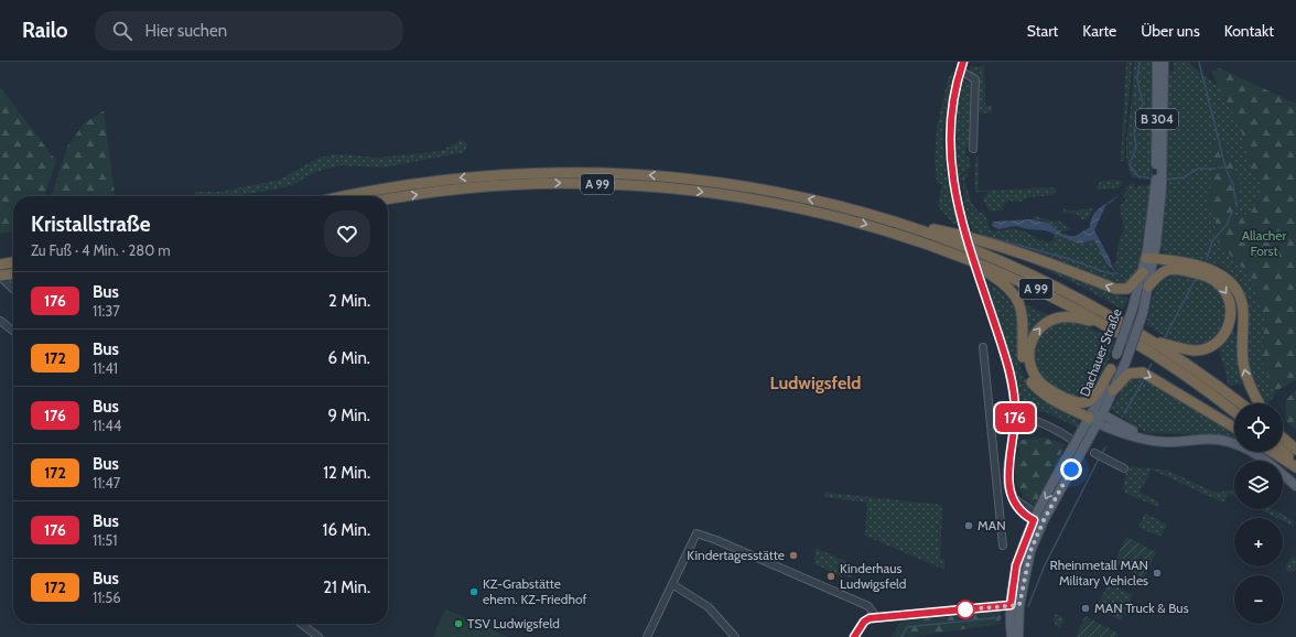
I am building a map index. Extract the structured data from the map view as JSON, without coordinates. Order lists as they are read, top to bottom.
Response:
{
  "streets": {
    "highway": ["A 99"],
    "main road": ["B 304", "Dachauer Straße"]
  },
  "districts": ["Ludwigsfeld"],
  "parks": ["Allacher Forst"],
  "places": [
    "MAN",
    "Kindertagesstätte",
    "Rheinmetall MAN Military Vehicles",
    "Kinderhaus Ludwigsfeld",
    "KZ-Grabstätte ehem. KZ-Friedhof",
    "MAN Truck & Bus",
    "TSV Ludwigsfeld"
  ],
  "lines": ["bus line 176"],
  "page": {
    "header": "Railo",
    "search": "Hier suchen",
    "nav": [
      "Start",
      "Karte",
      "Über uns",
      "Kontakt"
    ],
    "on_map": "176",
    "heading": ["Kristallstraße", "Zu Fuß · 4 Min. · 280 m"],
    "list": [
      {
        "mark": "176",
        "name": "Bus",
        "note": "11:37",
        "value": "2 Min."
      },
      {
        "mark": "172",
        "name": "Bus",
        "note": "11:41",
        "value": "6 Min."
      },
      {
        "mark": "176",
        "name": "Bus",
        "note": "11:44",
        "value": "9 Min."
      },
      {
        "mark": "172",
        "name": "Bus",
        "note": "11:47",
        "value": "12 Min."
      },
      {
        "mark": "176",
        "name": "Bus",
        "note": "11:51",
        "value": "16 Min."
      },
      {
        "mark": "172",
        "name": "Bus",
        "note": "11:56",
        "value": "21 Min."
      }
    ],
    "map_buttons": ["+", "−"]
  }
}
